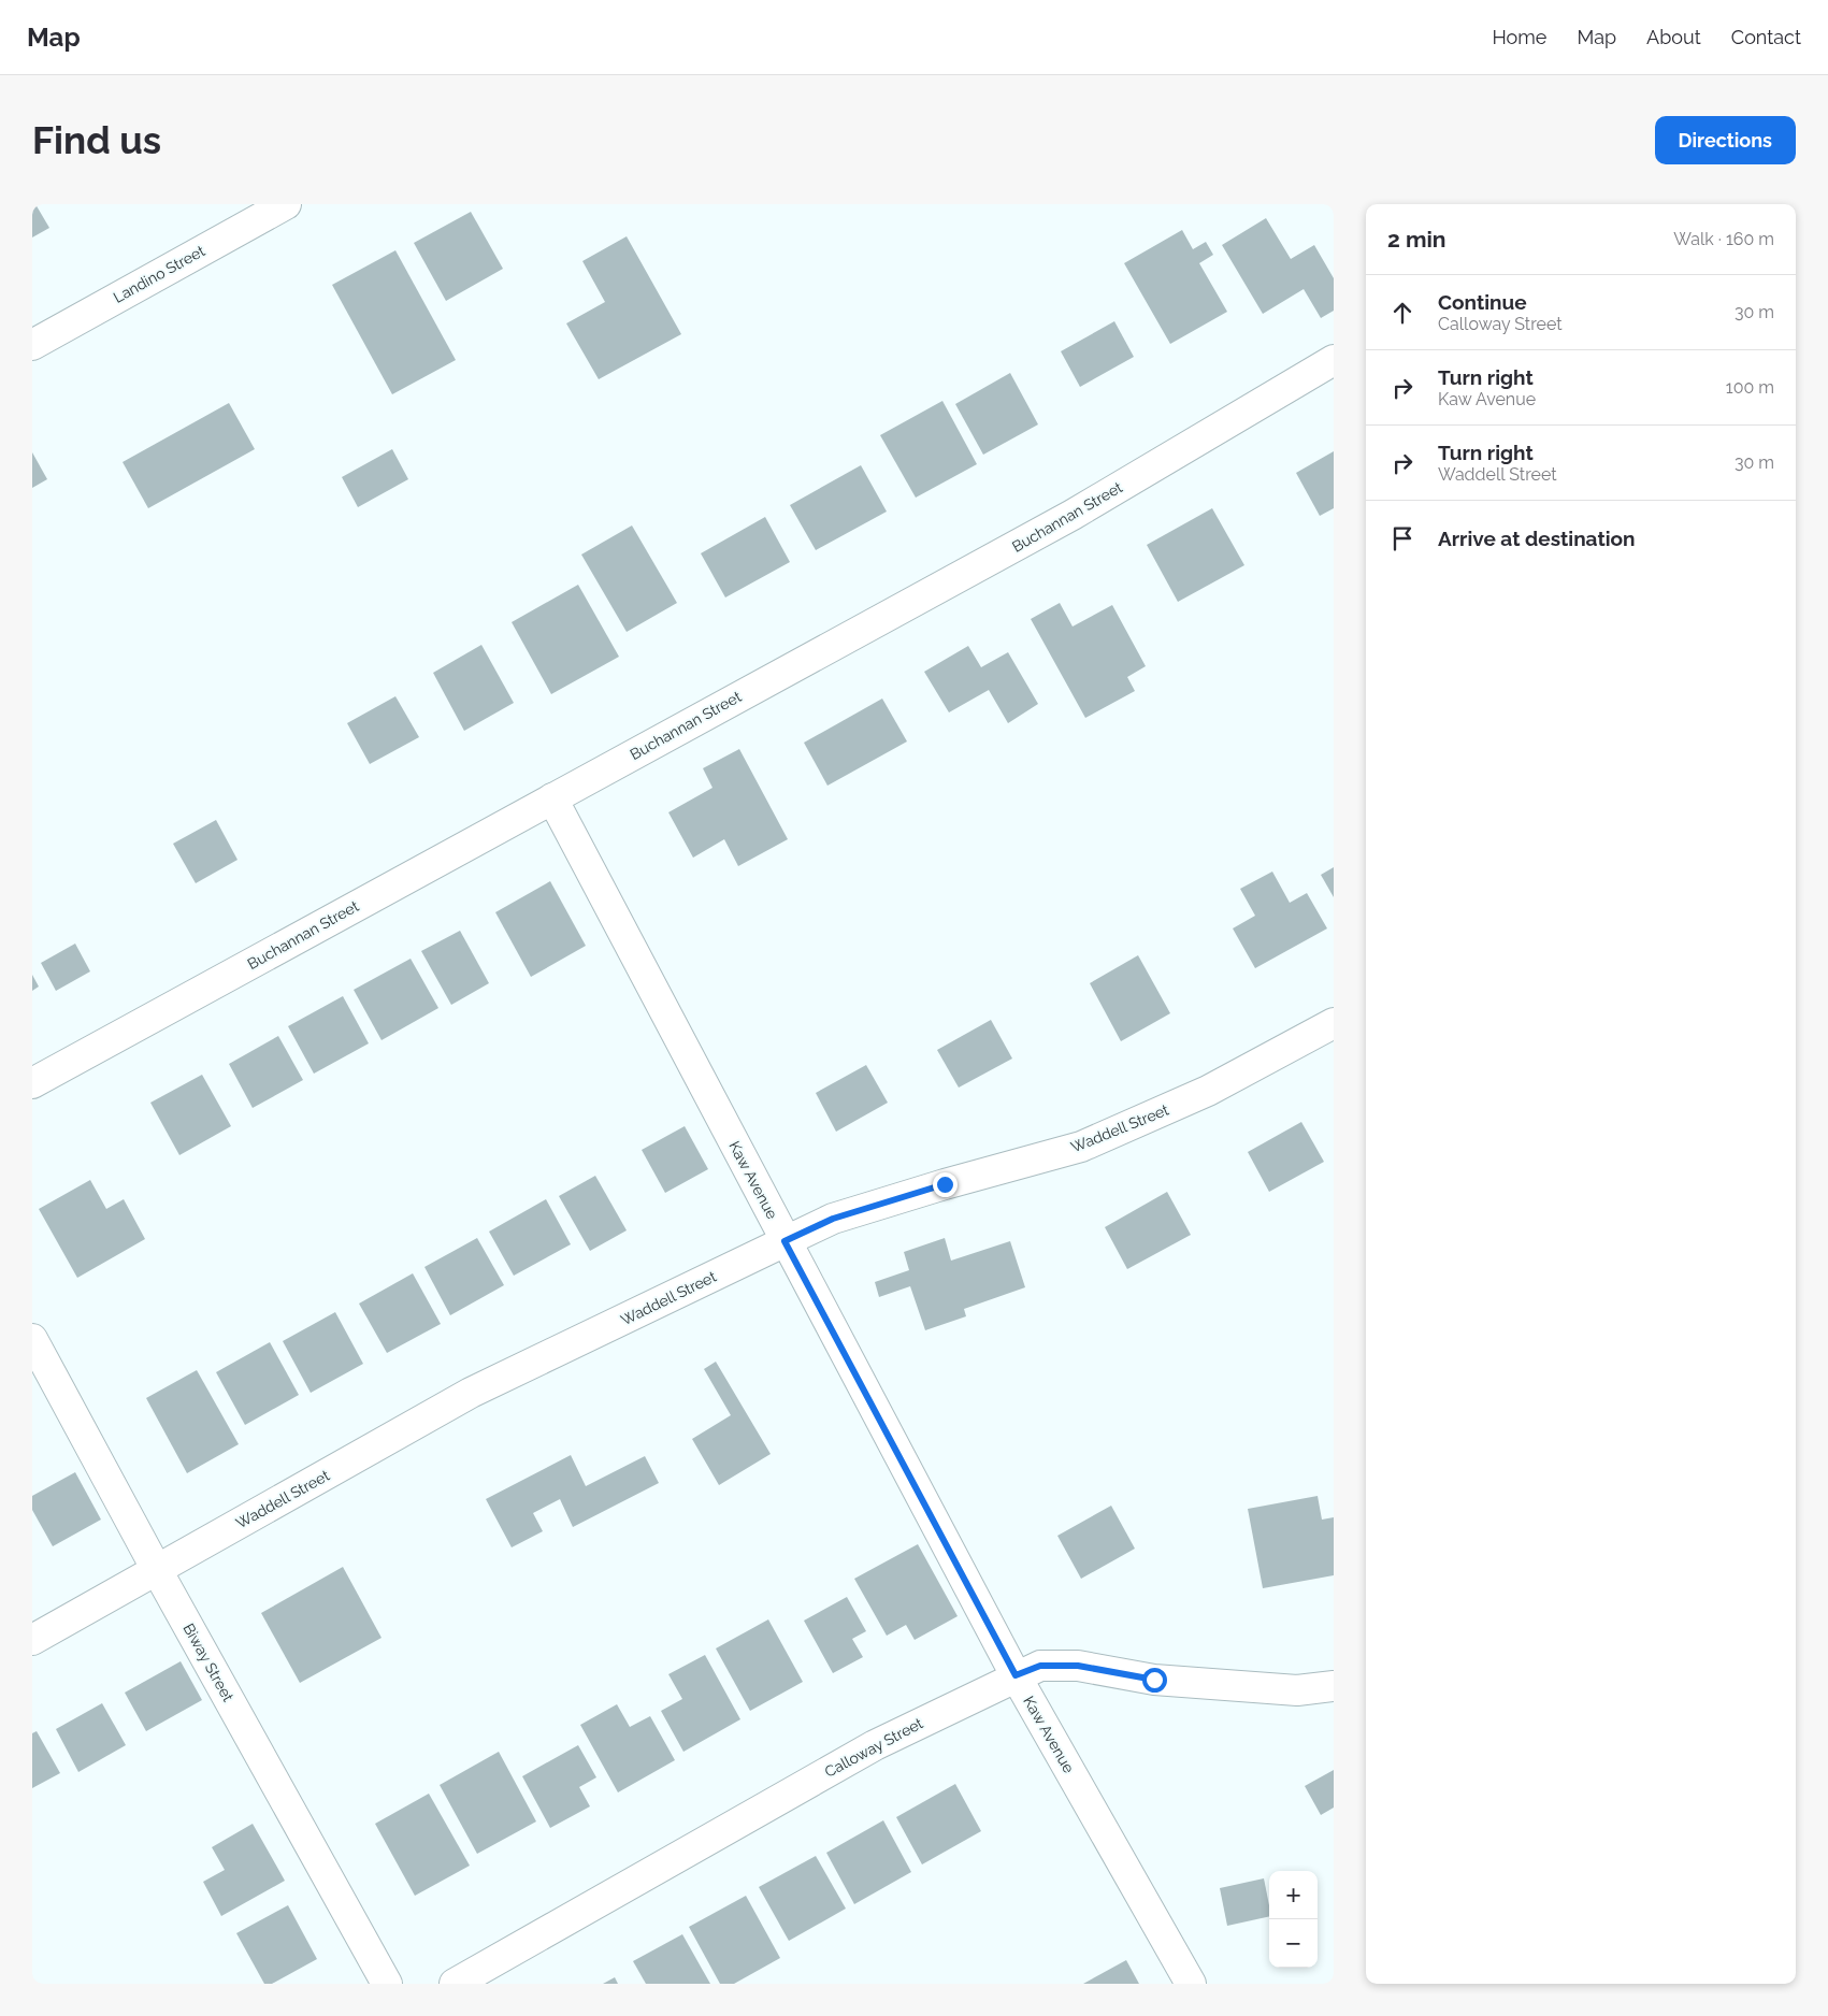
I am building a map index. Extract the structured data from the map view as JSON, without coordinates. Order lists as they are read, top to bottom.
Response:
{
  "streets": {
    "street": [
      "Landino Street",
      "Buchannan Street",
      "Waddell Street",
      "Kaw Avenue",
      "Biway Street",
      "Calloway Street"
    ]
  },
  "crossings": [
    ["Buchannan Street", "Kaw Avenue"],
    ["Waddell Street", "Kaw Avenue"],
    ["Waddell Street", "Biway Street"],
    ["Kaw Avenue", "Calloway Street"]
  ],
  "page": {
    "header": "Map",
    "nav": [
      "Home",
      "Map",
      "About",
      "Contact"
    ],
    "buttons": "Directions",
    "title": "Find us",
    "heading": ["2 min", "Walk · 160 m"],
    "list": [
      ["Continue", "Calloway Street", "30 m"],
      ["Turn right", "Kaw Avenue", "100 m"],
      ["Turn right", "Waddell Street", "30 m"],
      "Arrive at destination"
    ],
    "map_buttons": ["+", "−"]
  }
}
